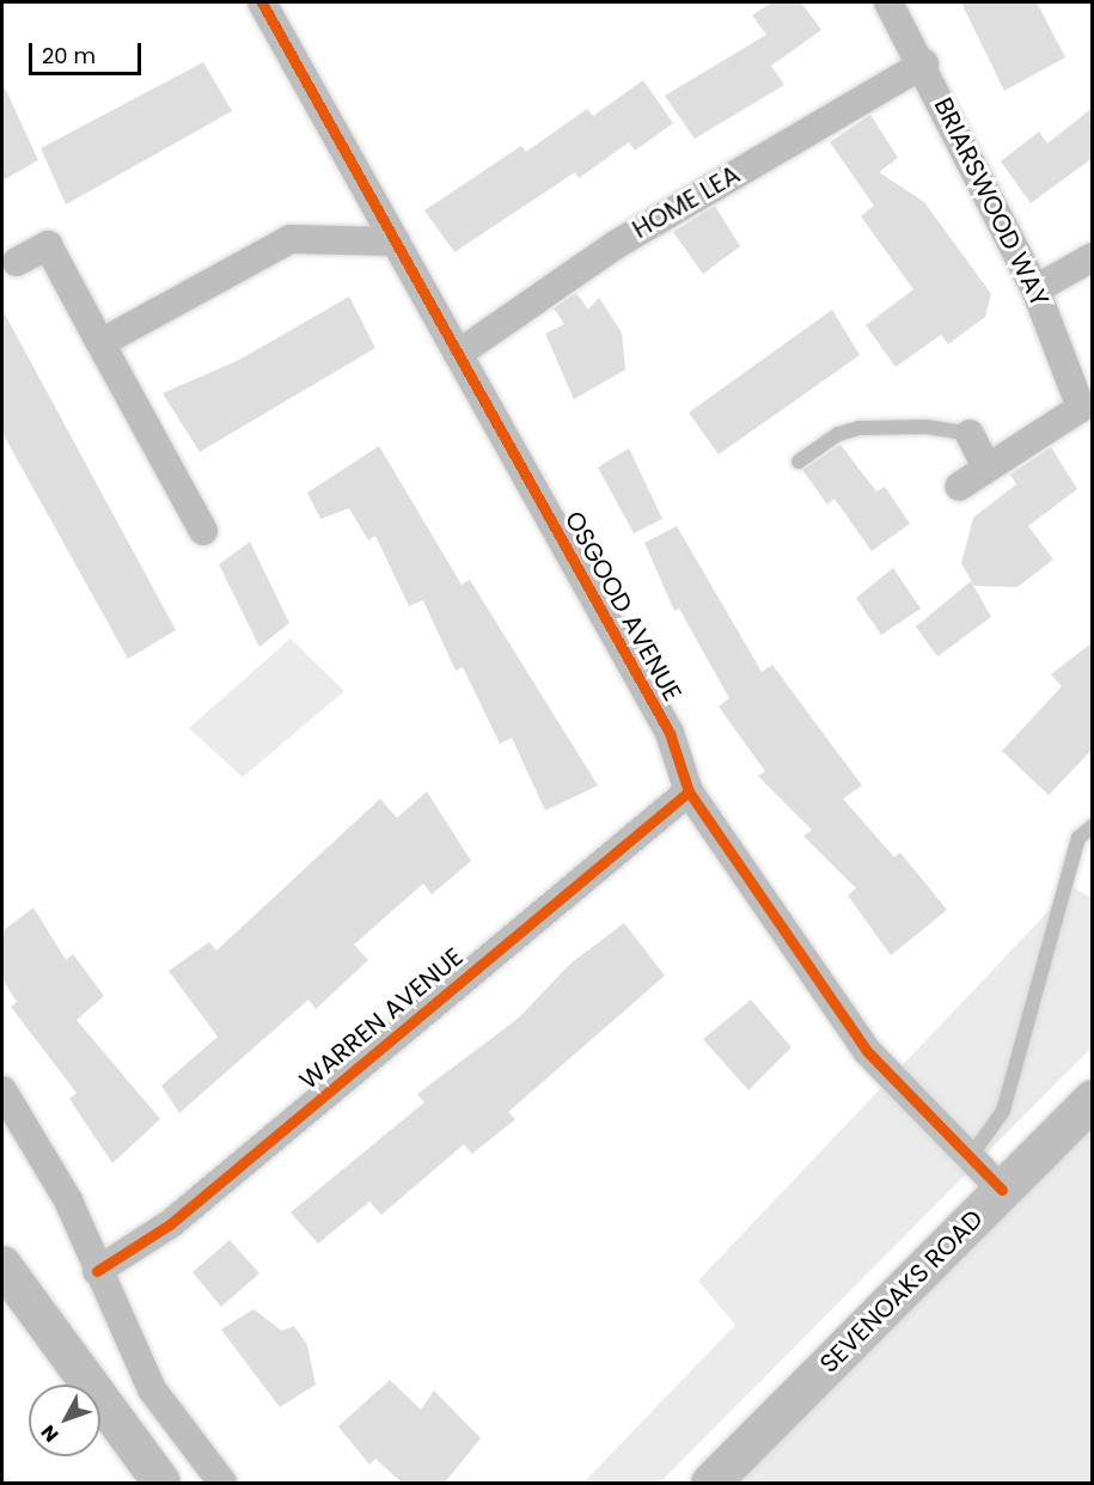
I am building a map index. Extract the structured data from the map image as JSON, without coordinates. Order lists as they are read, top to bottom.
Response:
{
  "streets": {
    "main road": ["SEVENOAKS ROAD"],
    "street": [
      "HOME LEA",
      "BRIARSWOOD WAY",
      "OSGOOD AVENUE",
      "WARREN AVENUE"
    ]
  },
  "crossings": [
    ["HOME LEA", "BRIARSWOOD WAY"],
    ["HOME LEA", "OSGOOD AVENUE"],
    ["OSGOOD AVENUE", "WARREN AVENUE"],
    ["OSGOOD AVENUE", "SEVENOAKS ROAD"]
  ],
  "scale_bar": "20 m",
  "north": "bottom left"
}
